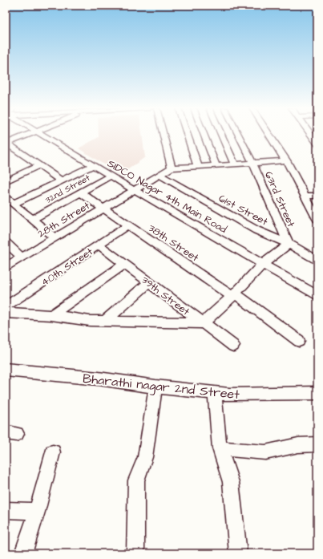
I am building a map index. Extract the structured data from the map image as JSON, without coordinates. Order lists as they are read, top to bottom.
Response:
{
  "streets": {
    "street": [
      "32nd Street",
      "SIDCO Nagar 4th Main Road",
      "63rd Street",
      "61st Street",
      "28th Street",
      "38th Street",
      "40th Street",
      "39th Street",
      "Bharathi nagar 2nd Street"
    ]
  },
  "crossings": [
    ["32nd Street", "SIDCO Nagar 4th Main Road"],
    ["32nd Street", "38th Street"],
    ["SIDCO Nagar 4th Main Road", "28th Street"],
    ["63rd Street", "61st Street"],
    ["61st Street", "28th Street"],
    ["28th Street", "38th Street"],
    ["38th Street", "40th Street"],
    ["40th Street", "39th Street"]
  ]
}
